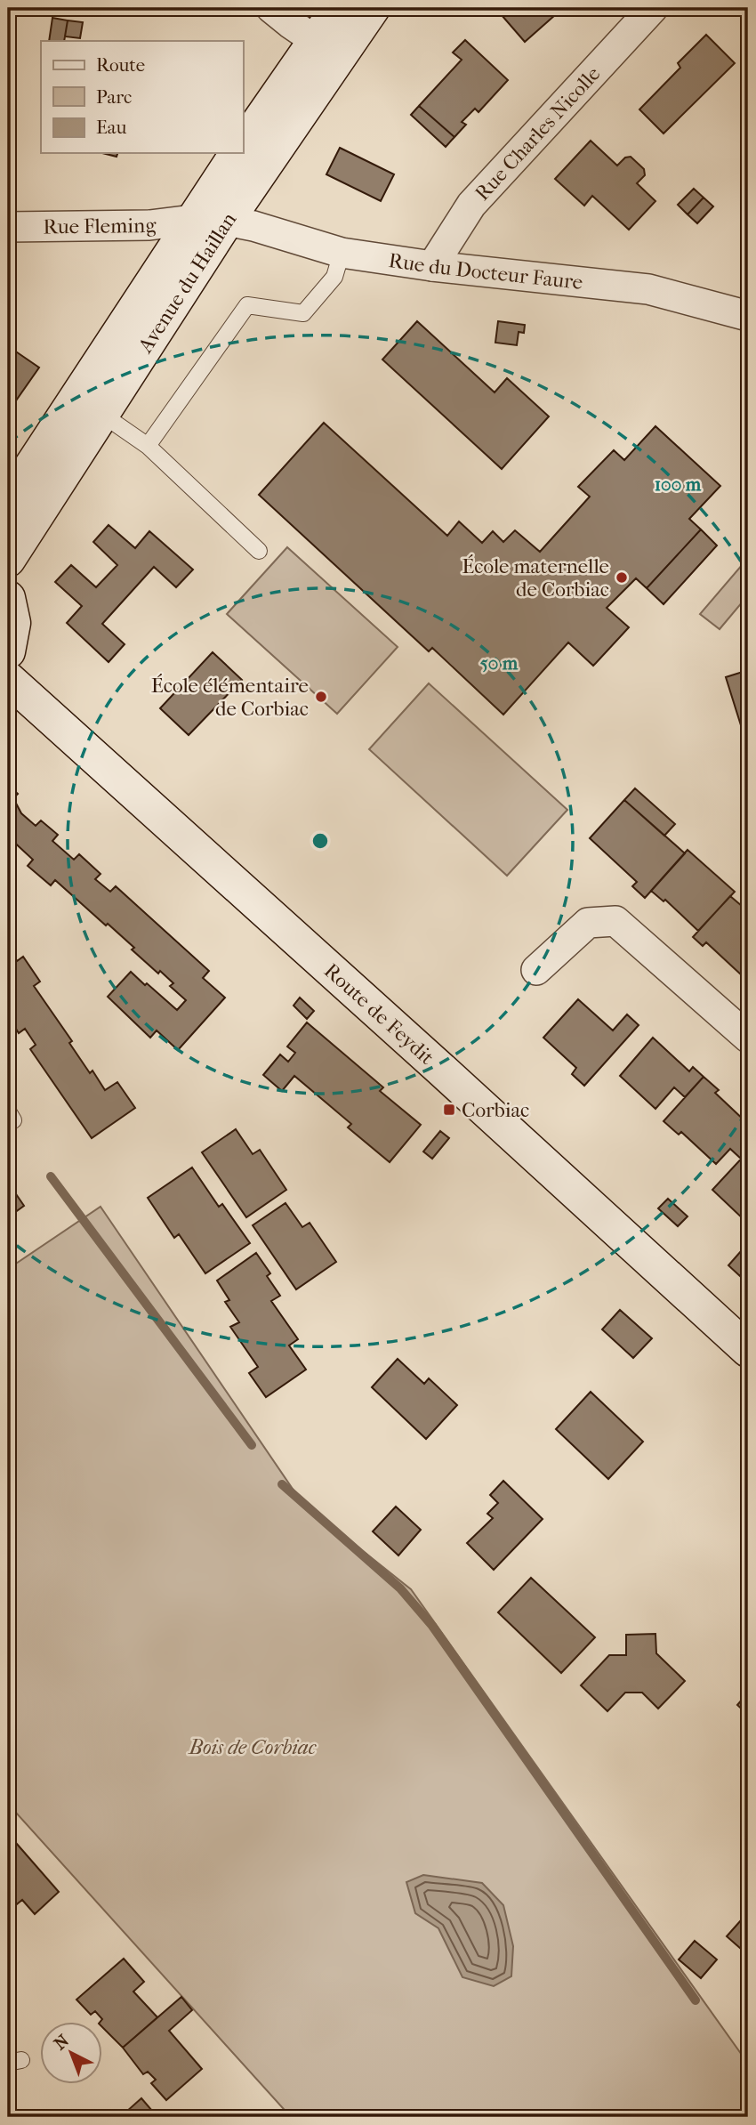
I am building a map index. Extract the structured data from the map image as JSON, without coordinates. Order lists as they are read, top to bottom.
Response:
{
  "streets": {
    "street": [
      "Rue Charles Nicolle",
      "Rue Fleming",
      "Rue du Docteur Faure",
      "Avenue du Haillan",
      "Route de Feydit"
    ]
  },
  "crossings": [
    ["Rue Charles Nicolle", "Rue du Docteur Faure"],
    ["Rue Fleming", "Rue du Docteur Faure"],
    ["Rue Fleming", "Avenue du Haillan"],
    ["Rue du Docteur Faure", "Avenue du Haillan"]
  ],
  "parks": ["Bois de Corbiac"],
  "places": {
    "other": ["École maternelle de Corbiac", "École élémentaire de Corbiac"],
    "transit": ["Corbiac"]
  },
  "legend": ["Route", "Parc", "Eau"],
  "north": "top left",
  "rings": ["100 m", "50 m"]
}
